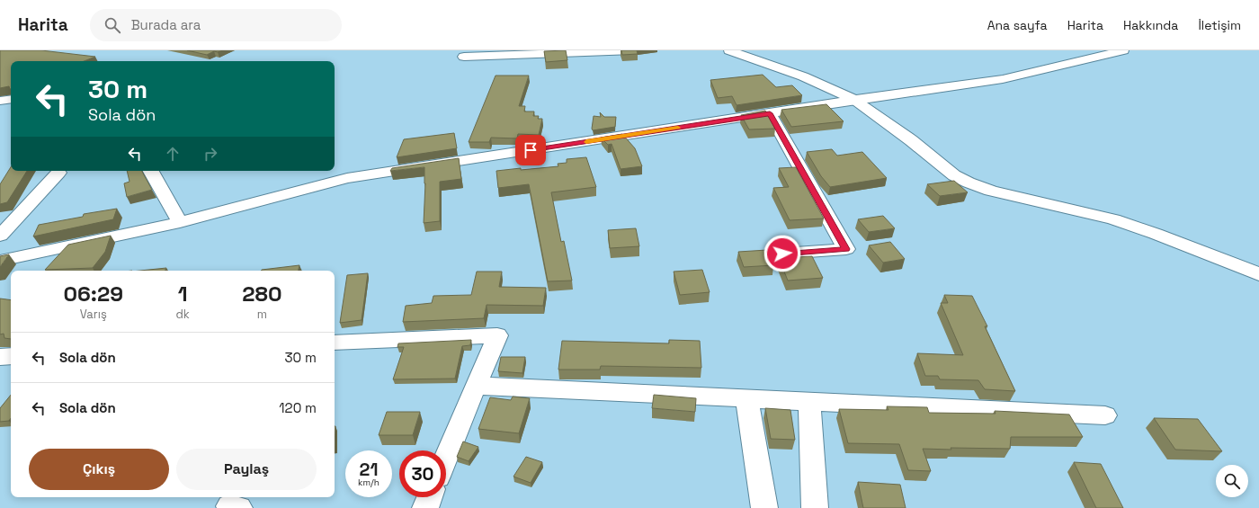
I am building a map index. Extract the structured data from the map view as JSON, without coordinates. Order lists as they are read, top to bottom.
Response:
{
  "page": {
    "header": "Harita",
    "search": "Burada ara",
    "nav": [
      "Ana sayfa",
      "Harita",
      "Hakkında",
      "İletişim"
    ],
    "turn": ["30 m", "Sola dön"],
    "eta": [
      "06:29",
      "Varış",
      "1",
      "dk",
      "280",
      "m"
    ],
    "list": [
      {
        "name": "Sola dön",
        "value": "30 m"
      },
      {
        "name": "Sola dön",
        "value": "120 m"
      }
    ],
    "buttons": ["Çıkış", "Paylaş"],
    "speed": "21 km/h",
    "limit": "30"
  }
}
